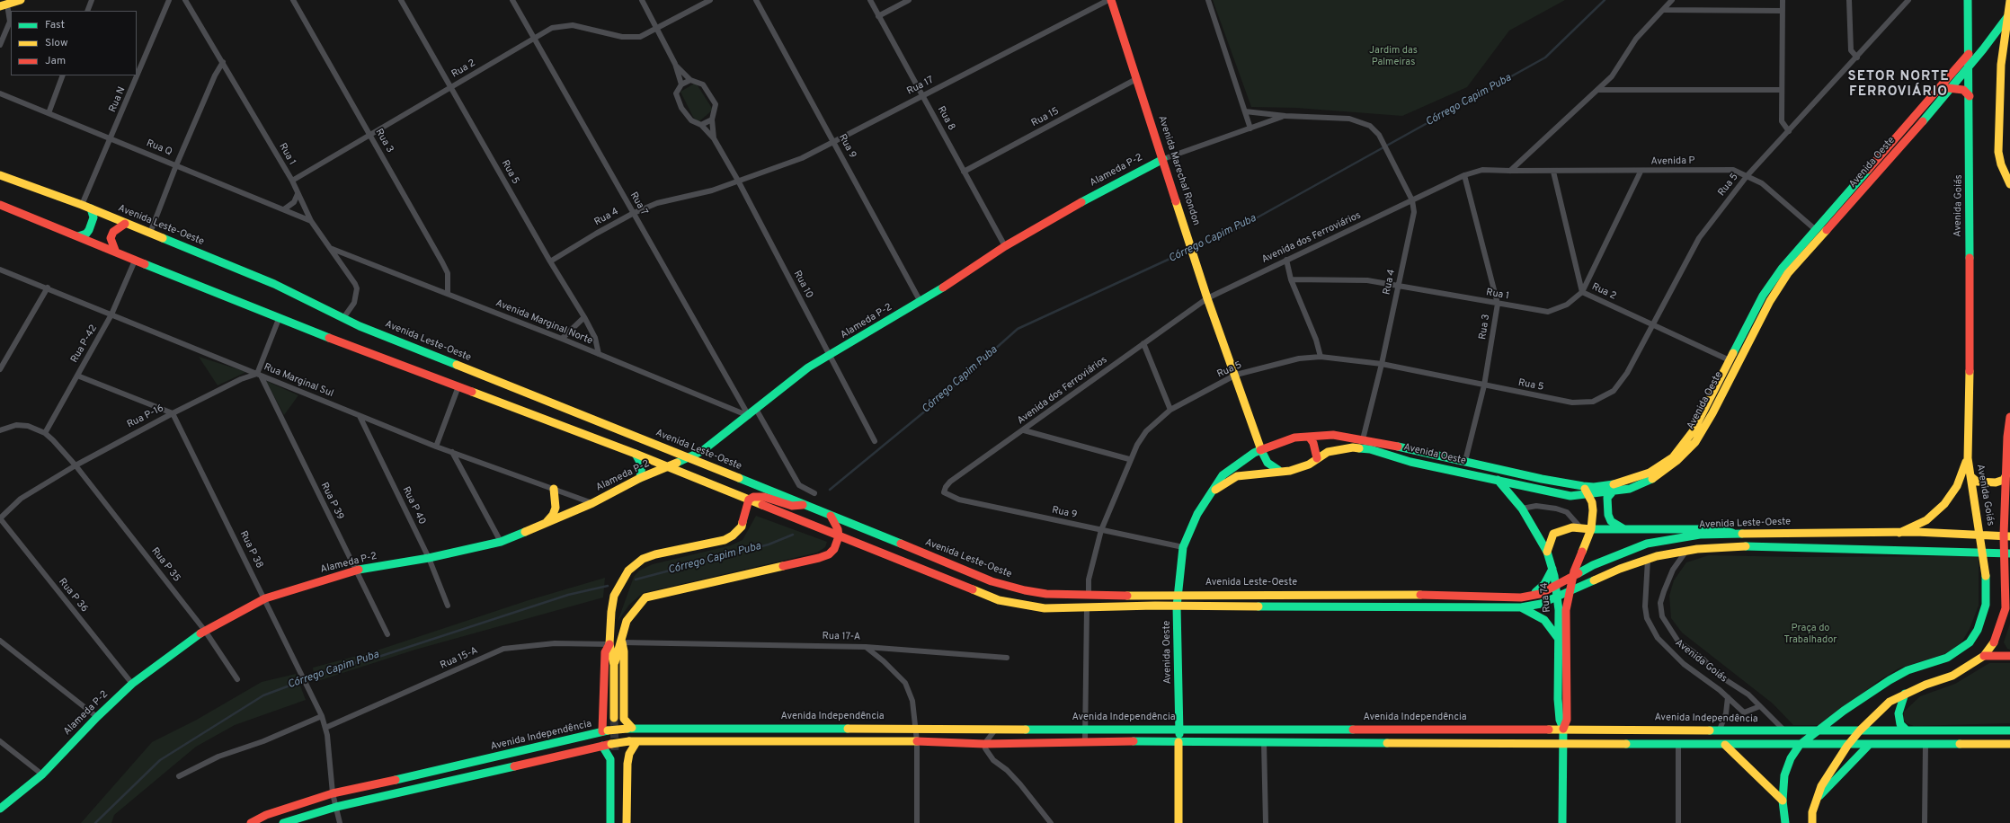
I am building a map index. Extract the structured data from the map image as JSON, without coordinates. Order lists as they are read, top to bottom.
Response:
{
  "streets": {
    "main road": [
      "Avenida Oeste",
      "Alameda P-2",
      "Avenida Marechal Rondon",
      "Avenida Goiás",
      "Avenida Leste-Oeste",
      "Rua 74",
      "Avenida Independência"
    ],
    "street": [
      "Rua 2",
      "Rua 17",
      "Rua N",
      "Rua 15",
      "Rua 8",
      "Rua 3",
      "Rua 9",
      "Rua Q",
      "Rua 1",
      "Avenida P",
      "Rua 5",
      "Rua 7",
      "Rua 4",
      "Avenida dos Ferroviários",
      "Rua 10",
      "Avenida Marginal Norte",
      "Rua P-42",
      "Rua Marginal Sul",
      "Rua P-16",
      "Rua P 39",
      "Rua P 40",
      "Rua P 38",
      "Rua P 35",
      "Rua P 36",
      "Rua 17-A",
      "Rua 15-A"
    ]
  },
  "crossings": [
    ["Rua 2", "Rua 3"],
    ["Rua 2", "Rua 1"],
    ["Rua 2", "Avenida P"],
    ["Rua 2", "Avenida Oeste"],
    ["Rua 2", "Rua 5"],
    ["Rua 2", "Rua 7"],
    ["Rua 17", "Rua 8"],
    ["Rua 17", "Rua 9"],
    ["Rua 17", "Avenida Marechal Rondon"],
    ["Rua 17", "Rua 4"],
    ["Rua 17", "Rua 10"],
    ["Rua N", "Rua Q"],
    ["Rua N", "Avenida Leste-Oeste"],
    ["Rua 15", "Rua 8"],
    ["Rua 15", "Avenida Marechal Rondon"],
    ["Rua 8", "Alameda P-2"],
    ["Rua 3", "Rua 1"],
    ["Rua 3", "Avenida Oeste"],
    ["Rua 3", "Rua 5"],
    ["Rua 3", "Avenida dos Ferroviários"],
    ["Rua 3", "Avenida Marginal Norte"],
    ["Rua 9", "Avenida Oeste"],
    ["Rua 9", "Alameda P-2"],
    ["Rua 9", "Rua 5"],
    ["Rua 9", "Avenida dos Ferroviários"],
    ["Rua Q", "Rua 1"],
    ["Rua 1", "Avenida P"],
    ["Rua 1", "Rua 4"],
    ["Rua 1", "Avenida Leste-Oeste"],
    ["Rua 1", "Avenida Marginal Norte"],
    ["Avenida P", "Avenida Oeste"],
    ["Avenida P", "Rua 5"],
    ["Avenida P", "Avenida dos Ferroviários"],
    ["Avenida Oeste", "Avenida Marechal Rondon"],
    ["Avenida Oeste", "Avenida Goiás"],
    ["Avenida Oeste", "Rua 4"],
    ["Avenida Oeste", "Avenida Leste-Oeste"],
    ["Avenida Oeste", "Rua 74"],
    ["Avenida Oeste", "Avenida Independência"],
    ["Alameda P-2", "Avenida Marechal Rondon"],
    ["Alameda P-2", "Rua 7"],
    ["Alameda P-2", "Rua 4"],
    ["Alameda P-2", "Avenida Leste-Oeste"],
    ["Alameda P-2", "Rua 10"],
    ["Alameda P-2", "Avenida Marginal Norte"],
    ["Alameda P-2", "Rua Marginal Sul"],
    ["Alameda P-2", "Rua P 39"],
    ["Alameda P-2", "Rua P 40"],
    ["Alameda P-2", "Rua P 38"],
    ["Alameda P-2", "Rua P 35"],
    ["Alameda P-2", "Rua P 36"],
    ["Avenida Marechal Rondon", "Rua 5"],
    ["Avenida Marechal Rondon", "Avenida dos Ferroviários"],
    ["Rua 5", "Rua 4"],
    ["Rua 5", "Avenida Leste-Oeste"],
    ["Rua 5", "Avenida Marginal Norte"],
    ["Rua 7", "Rua 4"],
    ["Rua 7", "Avenida Marginal Norte"],
    ["Avenida Goiás", "Avenida Leste-Oeste"],
    ["Avenida Goiás", "Avenida Independência"],
    ["Rua 4", "Avenida dos Ferroviários"],
    ["Rua 4", "Rua 10"],
    ["Avenida Leste-Oeste", "Rua 74"],
    ["Rua P-42", "Rua Marginal Sul"],
    ["Rua P-42", "Rua P 35"],
    ["Rua Marginal Sul", "Rua P-16"],
    ["Rua Marginal Sul", "Rua P 39"],
    ["Rua Marginal Sul", "Rua P 40"],
    ["Rua P-16", "Rua P 39"],
    ["Rua P-16", "Rua P 38"],
    ["Rua P-16", "Rua P 35"],
    ["Rua P-16", "Rua P 36"],
    ["Rua P 38", "Rua 15-A"],
    ["Rua P 38", "Avenida Independência"],
    ["Rua 74", "Avenida Independência"],
    ["Rua 17-A", "Avenida Independência"]
  ],
  "districts": ["SETOR NORTE FERROVIÁRIO"],
  "water": ["Córrego Capim Puba"],
  "parks": ["Jardim das Palmeiras", "Praça do Trabalhador"],
  "legend": ["Fast", "Slow", "Jam"]
}
